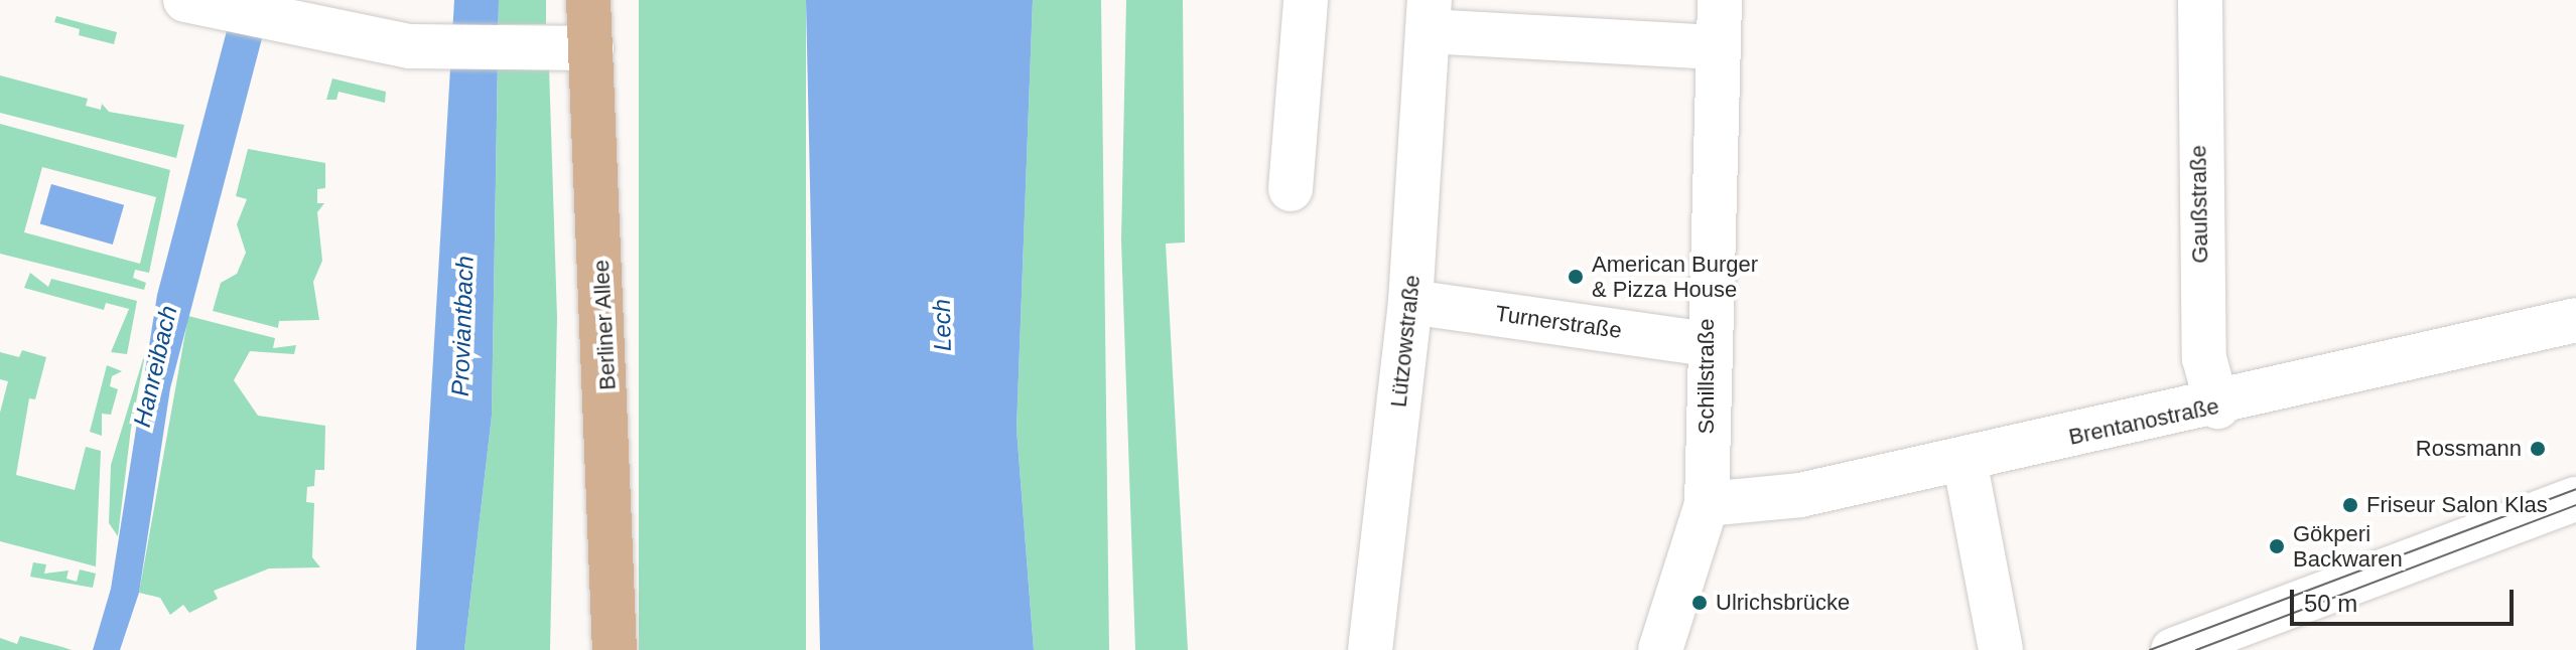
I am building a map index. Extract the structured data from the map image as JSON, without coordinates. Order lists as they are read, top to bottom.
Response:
{
  "streets": {
    "main road": ["Berliner Allee"],
    "street": [
      "Gaußstraße",
      "Turnerstraße",
      "Lützowstraße",
      "Schillstraße",
      "Brentanostraße"
    ]
  },
  "crossings": [
    ["Gaußstraße", "Brentanostraße"],
    ["Turnerstraße", "Lützowstraße"],
    ["Turnerstraße", "Schillstraße"],
    ["Lützowstraße", "Schillstraße"],
    ["Schillstraße", "Brentanostraße"]
  ],
  "water": ["Lech", "Proviantbach", "Hanreibach"],
  "places": [
    "American Burger & Pizza House",
    "Rossmann",
    "Friseur Salon Klas",
    "Gökperi Backwaren",
    "Ulrichsbrücke"
  ],
  "scale_bar": "50 m"
}
